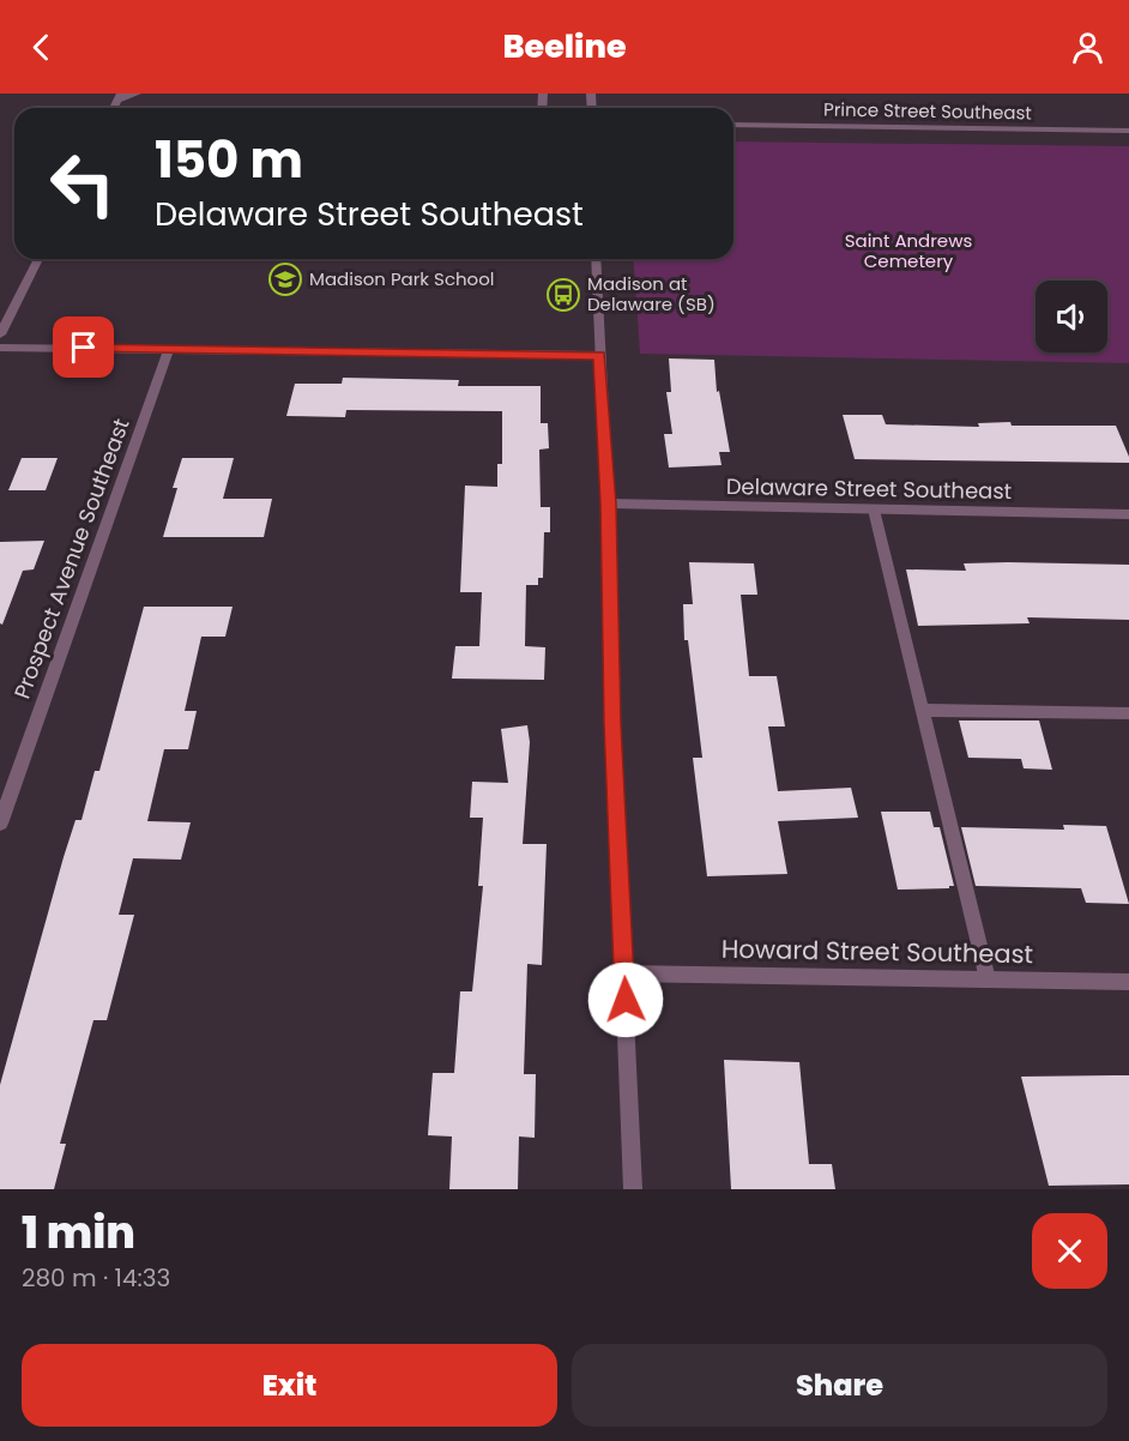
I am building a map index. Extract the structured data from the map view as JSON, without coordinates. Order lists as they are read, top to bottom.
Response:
{
  "streets": {
    "street": [
      "Prince Street Southeast",
      "Delaware Street Southeast",
      "Prospect Avenue Southeast",
      "Howard Street Southeast"
    ]
  },
  "parks": ["Saint Andrews Cemetery"],
  "places": {
    "school or university": ["Madison Park School"],
    "bus stop": ["Madison at Delaware (SB)"]
  },
  "page": {
    "header": "Beeline",
    "turn": ["150 m", "Delaware Street Southeast"],
    "heading": ["1 min", "280 m · 14:33"],
    "buttons": ["Exit", "Share"]
  }
}
